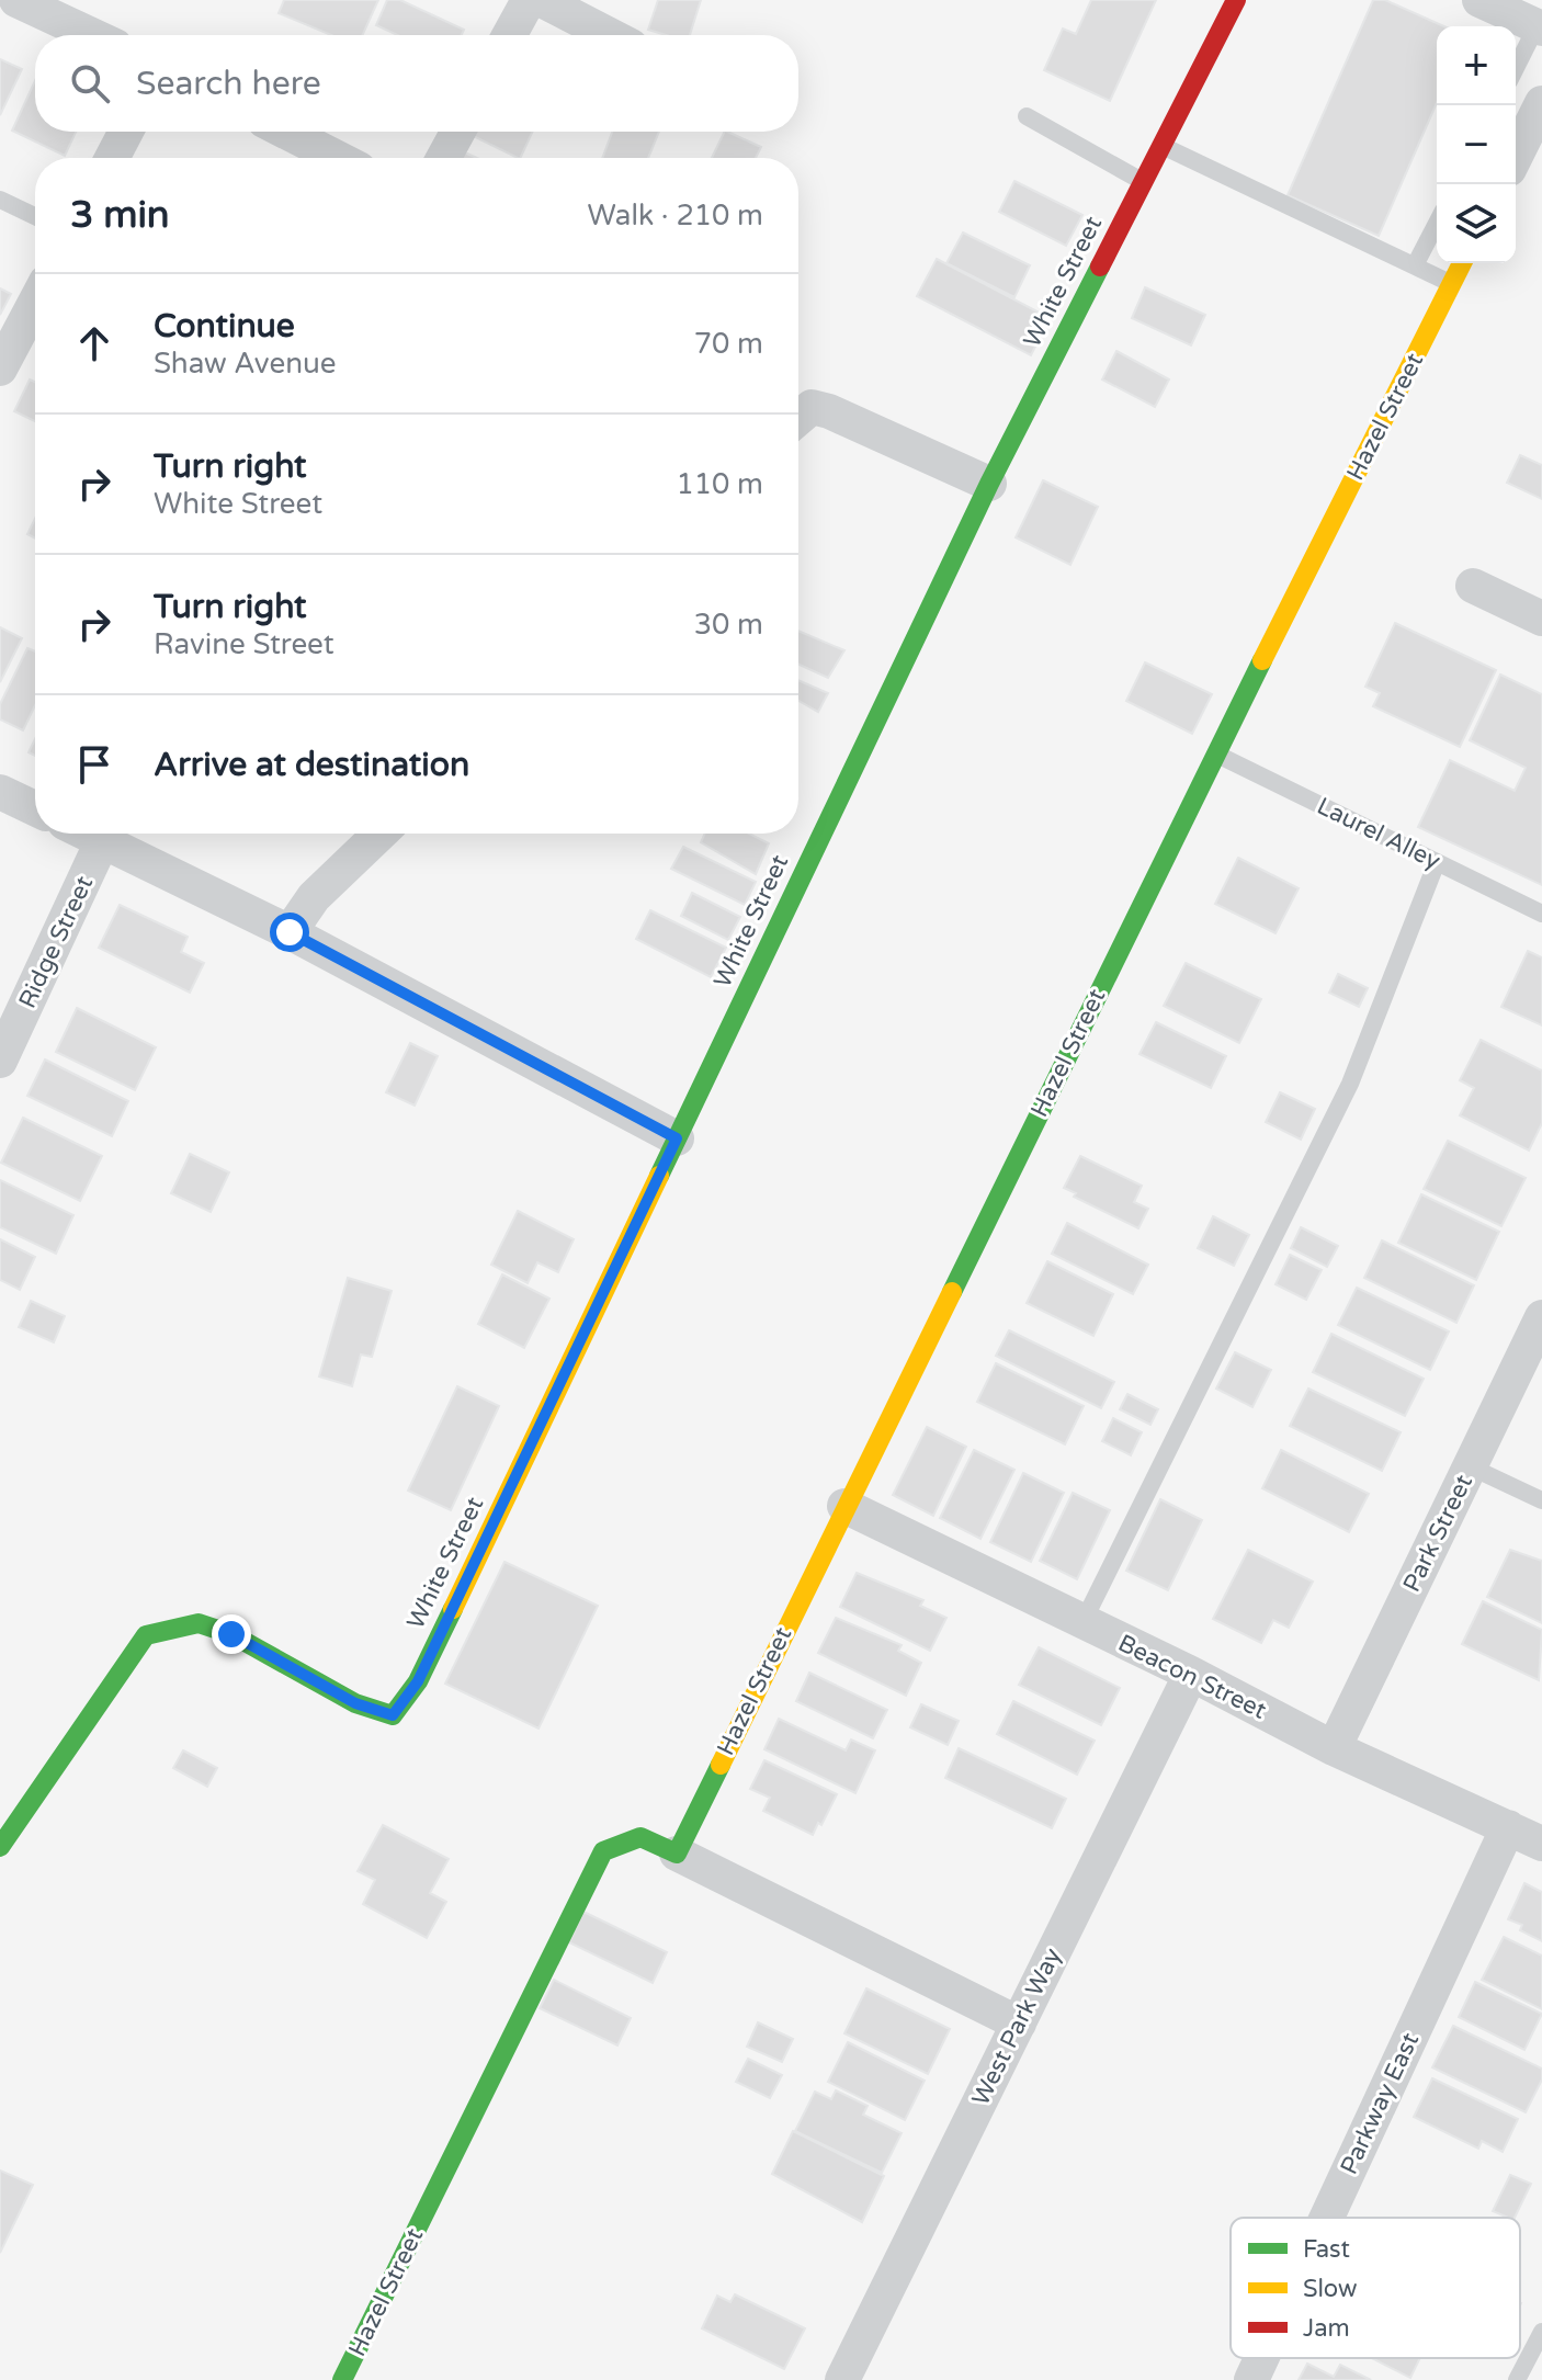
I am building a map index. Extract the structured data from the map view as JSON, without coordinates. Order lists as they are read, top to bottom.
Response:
{
  "streets": {
    "street": [
      "White Street",
      "Hazel Street",
      "Ridge Street",
      "Park Street",
      "Beacon Street",
      "West Park Way",
      "Parkway East"
    ],
    "lane": ["Laurel Alley"]
  },
  "crossings": [
    ["Hazel Street", "Laurel Alley"],
    ["Hazel Street", "Beacon Street"],
    ["Hazel Street", "West Park Way"],
    ["Park Street", "Beacon Street"],
    ["Beacon Street", "West Park Way"],
    ["Beacon Street", "Parkway East"]
  ],
  "legend": ["Fast", "Slow", "Jam"],
  "page": {
    "map_buttons": ["+", "−"],
    "search": "Search here",
    "heading": ["3 min", "Walk · 210 m"],
    "list": [
      ["Continue", "Shaw Avenue", "70 m"],
      ["Turn right", "White Street", "110 m"],
      ["Turn right", "Ravine Street", "30 m"],
      "Arrive at destination"
    ]
  }
}
